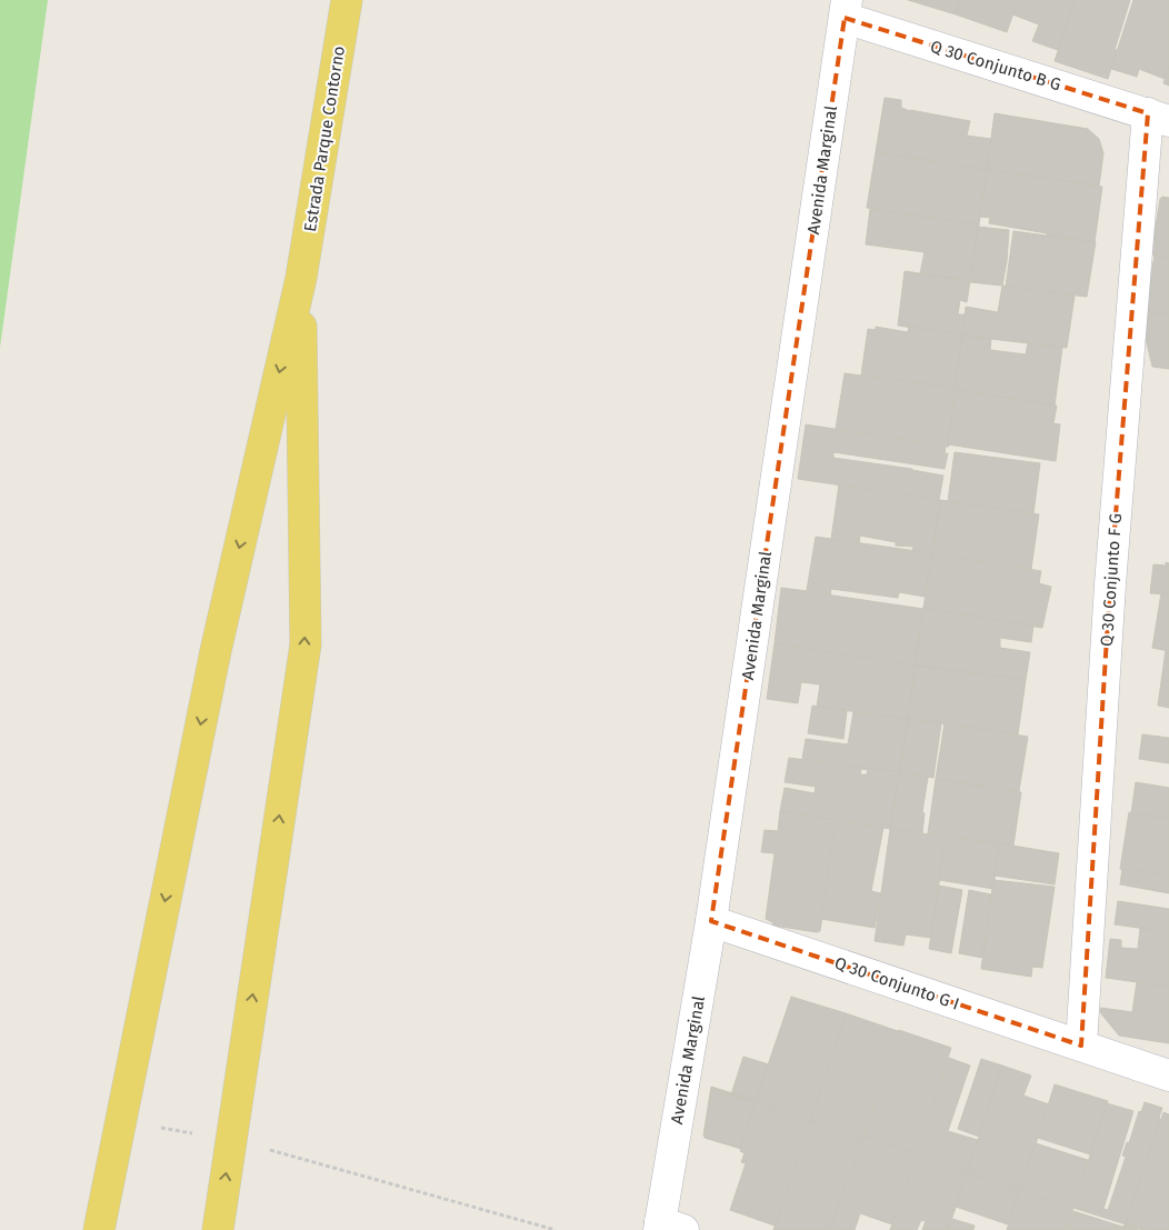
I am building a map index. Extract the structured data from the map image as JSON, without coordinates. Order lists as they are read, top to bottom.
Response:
{
  "streets": {
    "main road": ["Estrada Parque Contorno"],
    "street": [
      "Q 30 Conjunto B G",
      "Avenida Marginal",
      "Q 30 Conjunto F G",
      "Q 30 Conjunto G I"
    ]
  },
  "crossings": [
    ["Q 30 Conjunto B G", "Avenida Marginal"],
    ["Q 30 Conjunto B G", "Q 30 Conjunto F G"],
    ["Avenida Marginal", "Q 30 Conjunto G I"],
    ["Q 30 Conjunto F G", "Q 30 Conjunto G I"]
  ]
}
